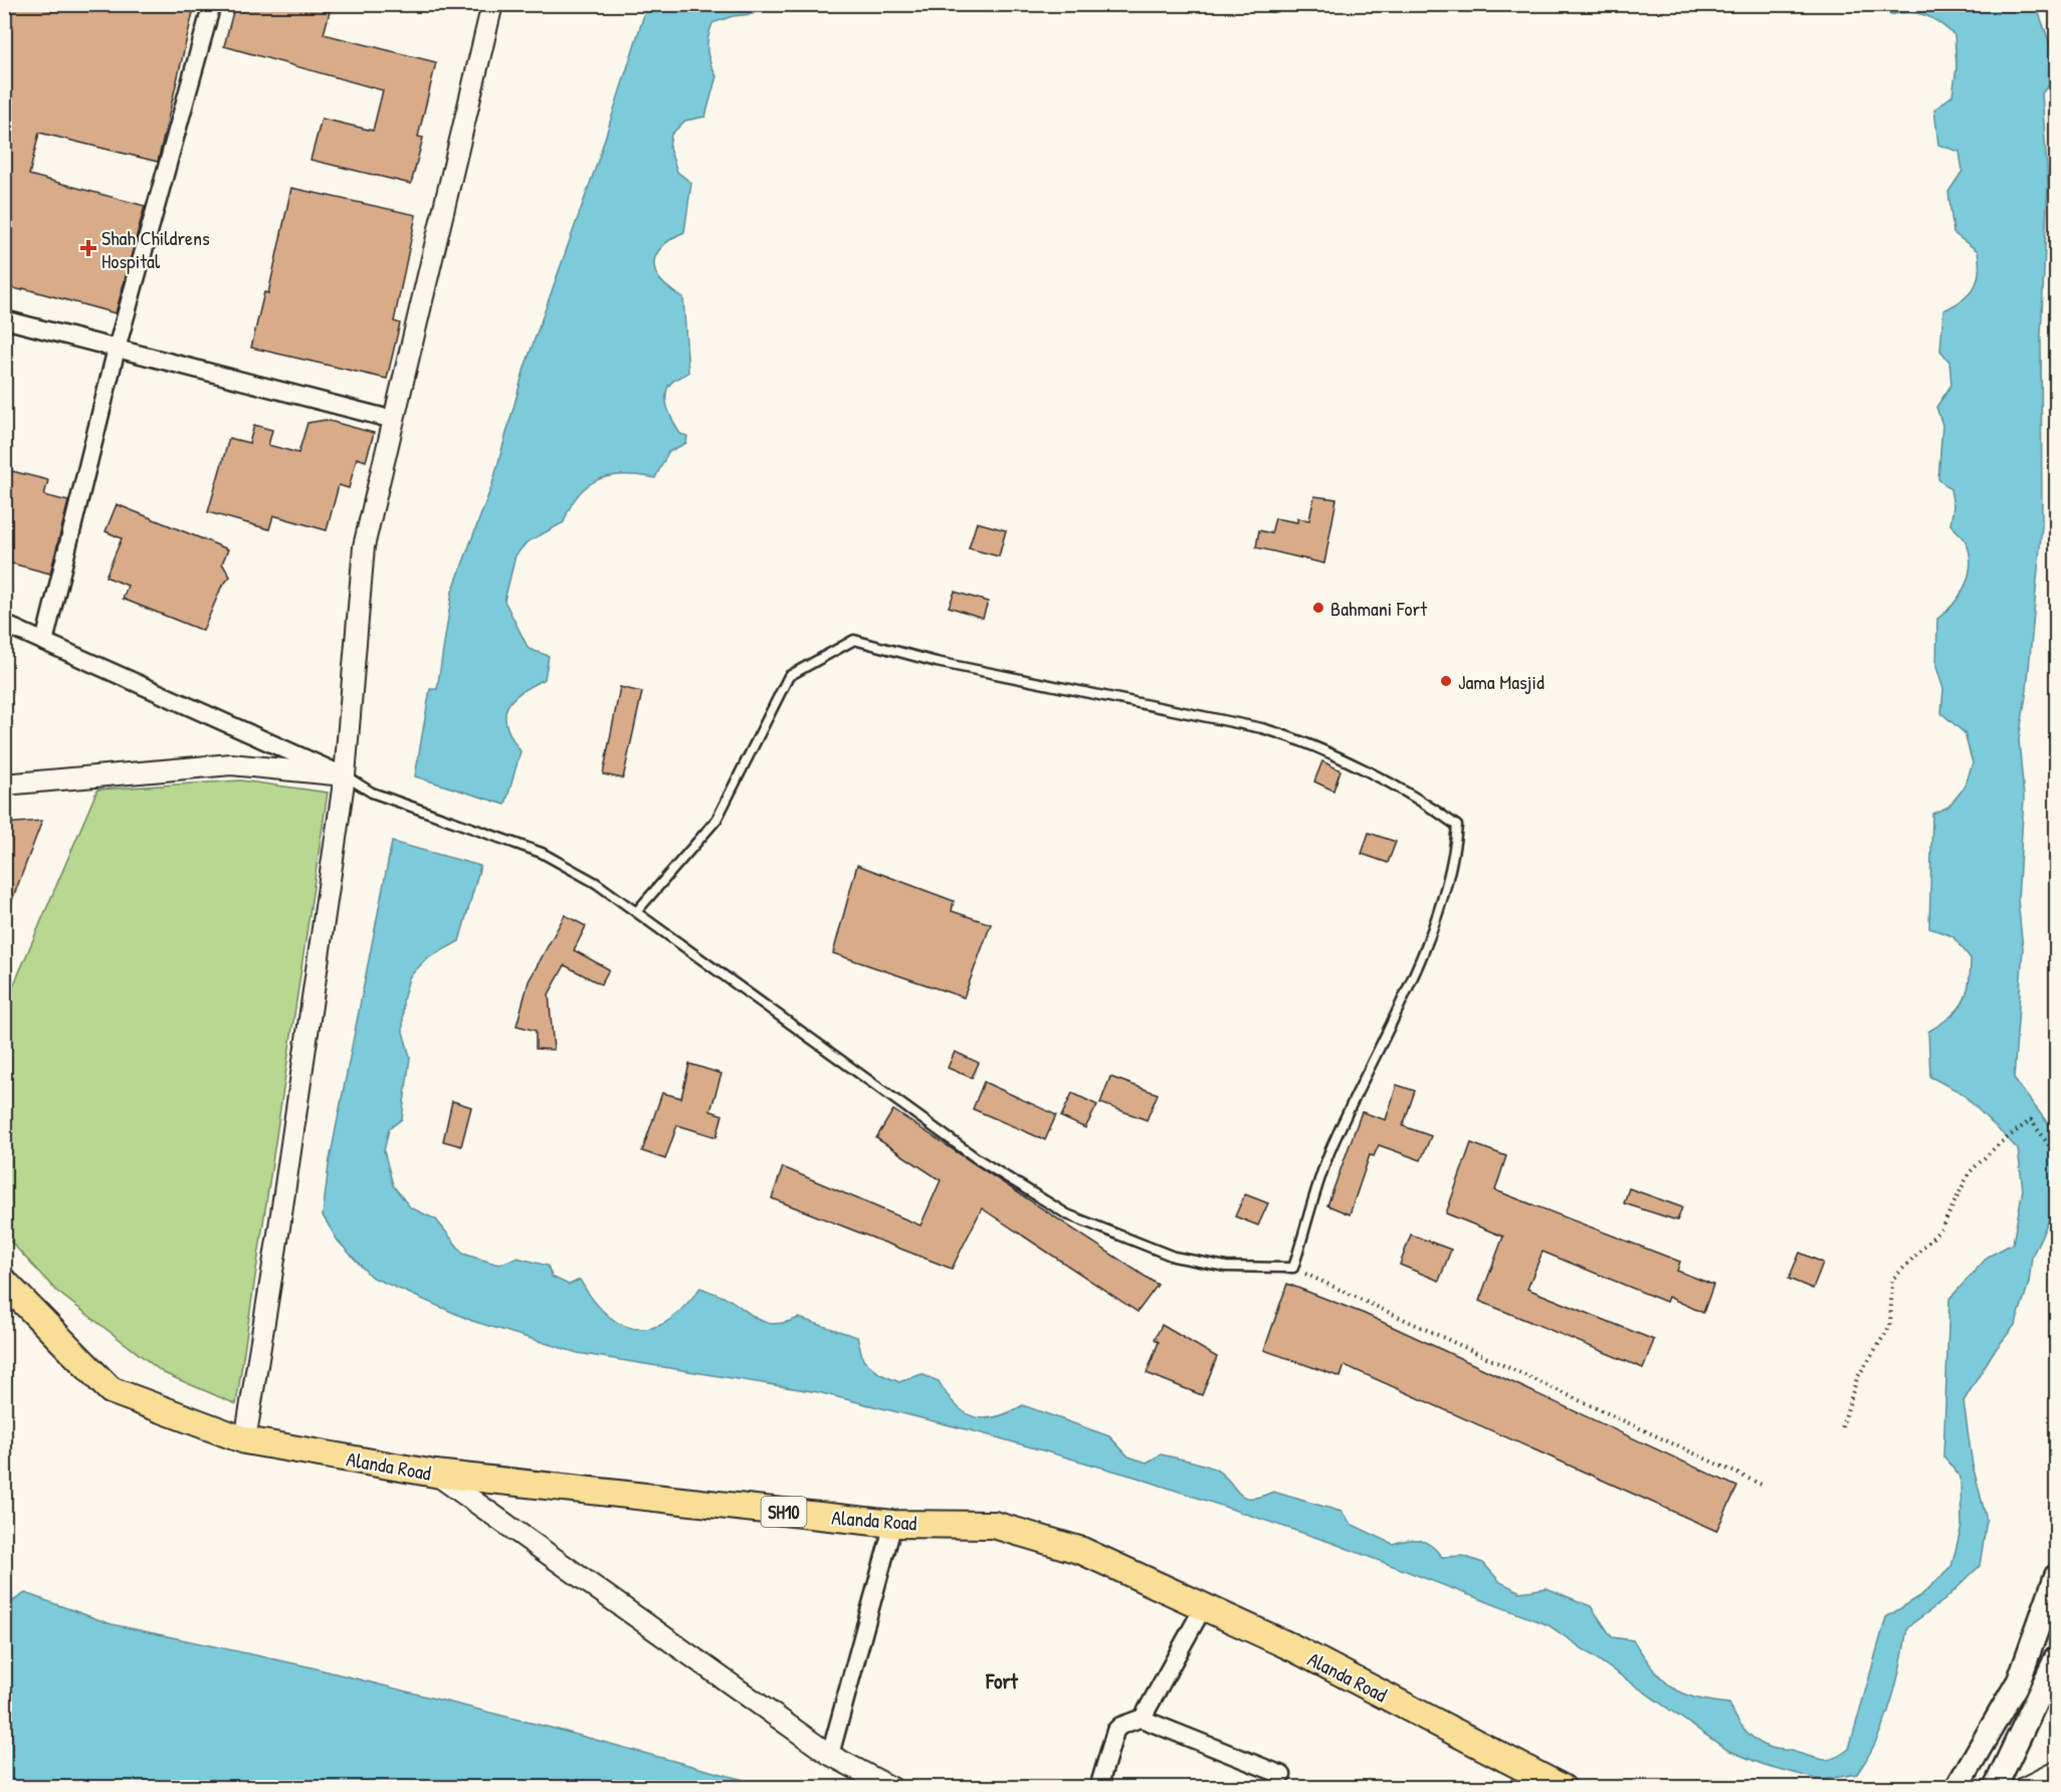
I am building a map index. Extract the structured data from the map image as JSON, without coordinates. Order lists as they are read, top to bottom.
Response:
{
  "streets": {
    "main road": ["Alanda Road", "SH10"]
  },
  "districts": ["Fort"],
  "places": {
    "health": ["Shah Childrens Hospital"],
    "other": ["Bahmani Fort", "Jama Masjid"]
  }
}
